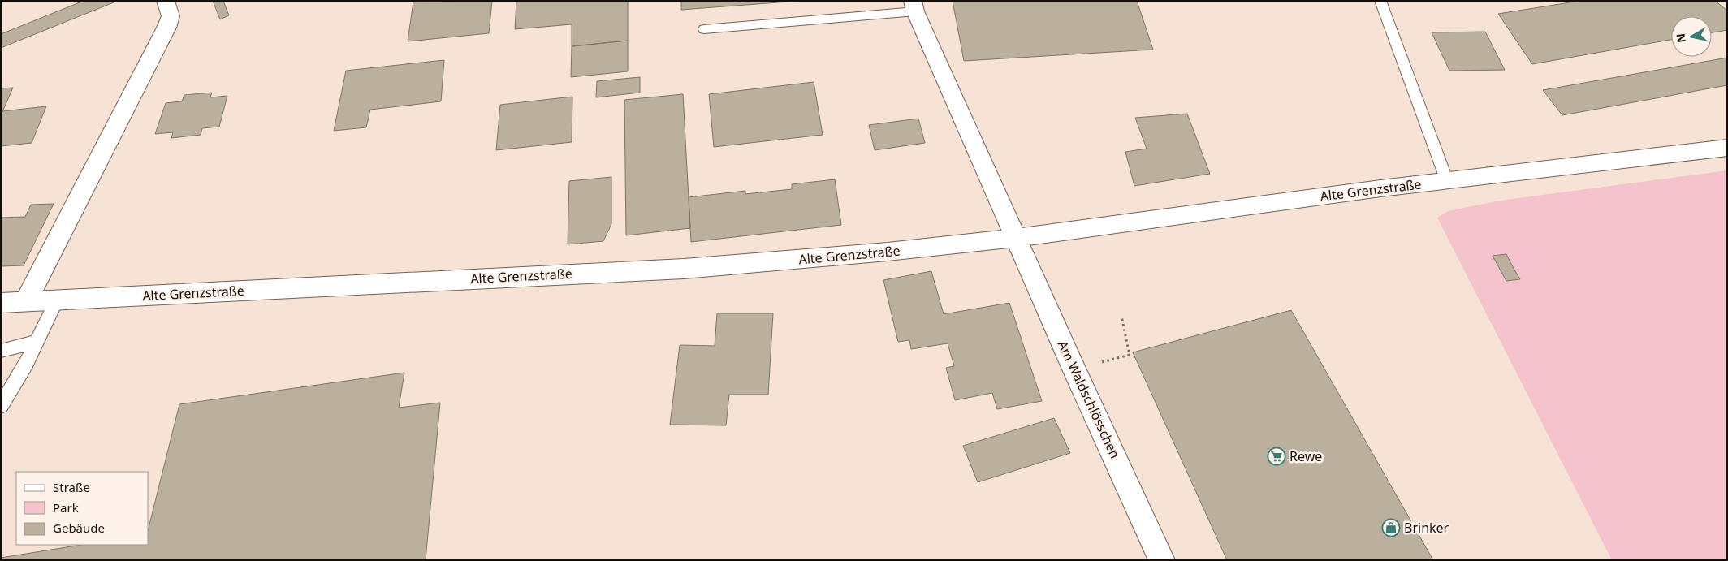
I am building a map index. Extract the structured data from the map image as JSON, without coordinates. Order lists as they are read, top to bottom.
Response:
{
  "streets": {
    "street": ["Alte Grenzstraße", "Am Waldschlösschen"]
  },
  "crossings": [
    ["Alte Grenzstraße", "Am Waldschlösschen"]
  ],
  "places": {
    "supermarket": ["Rewe"],
    "shop": ["Brinker"]
  },
  "legend": ["Straße", "Park", "Gebäude"],
  "north": "left"
}
